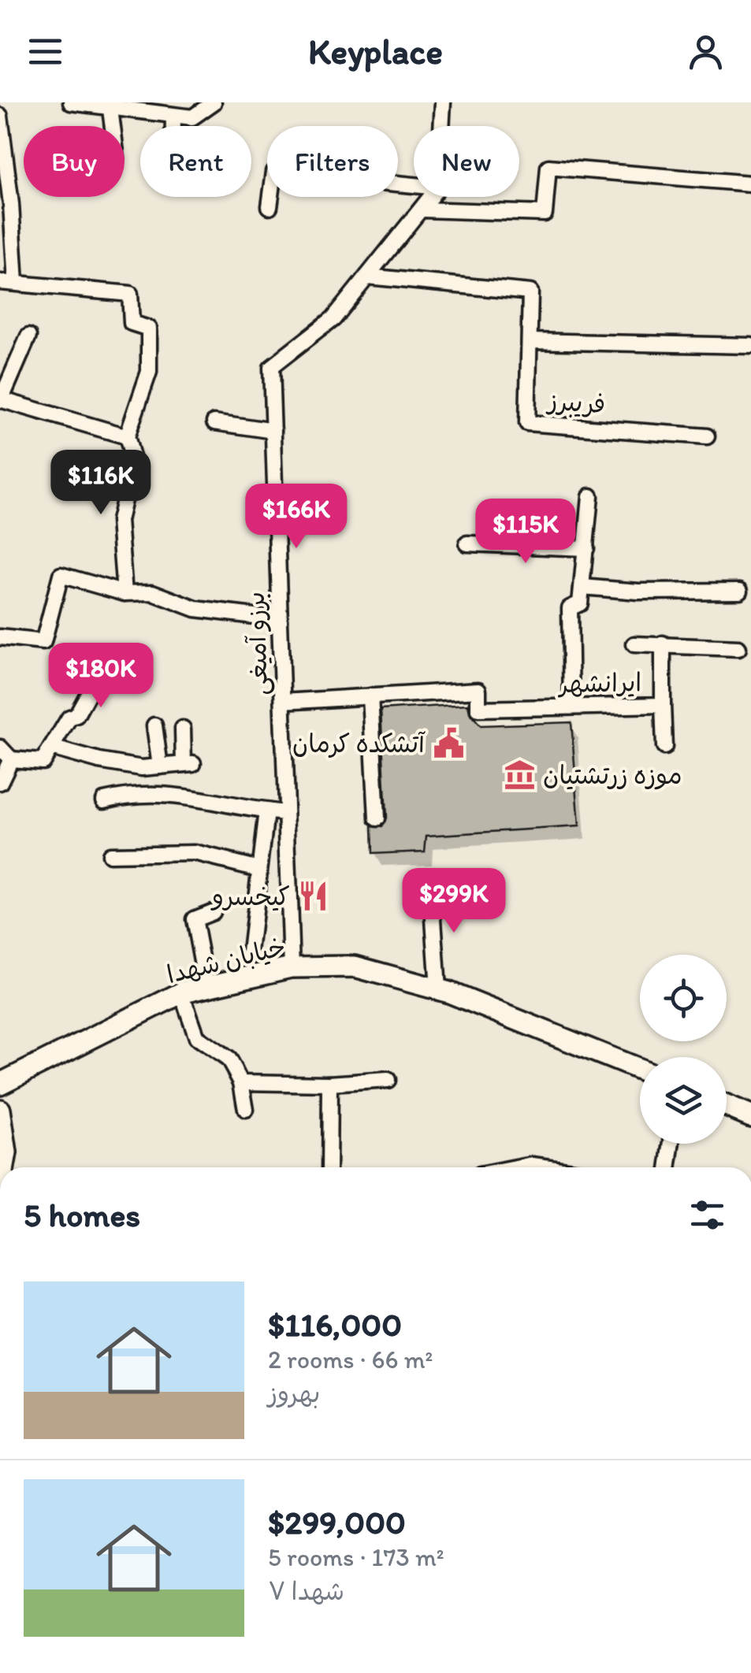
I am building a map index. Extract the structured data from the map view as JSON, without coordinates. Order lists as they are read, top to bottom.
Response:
{
  "streets": {
    "main road": ["خیابان شهدا"],
    "street": ["فریبرز", "برزو آمیغی", "ایرانشهر"]
  },
  "crossings": [
    ["فریبرز", "برزو آمیغی"],
    ["برزو آمیغی", "خیابان شهدا"]
  ],
  "places": {
    "public building": ["آتشکده کرمان"],
    "museum": ["موزه زرتشتیان"],
    "restaurant": ["کیخسرو"]
  },
  "page": {
    "header": "Keyplace",
    "chip": [
      "Buy",
      "Rent",
      "Filters",
      "New"
    ],
    "price": [
      "$116K",
      "$166K",
      "$115K",
      "$180K",
      "$299K"
    ],
    "heading": "5 homes",
    "list": [
      {
        "name": "$116,000",
        "note": "2 rooms · 66 m² · بهروز"
      },
      {
        "name": "$299,000",
        "note": "5 rooms · 173 m² · شهدا ۷"
      }
    ]
  }
}
